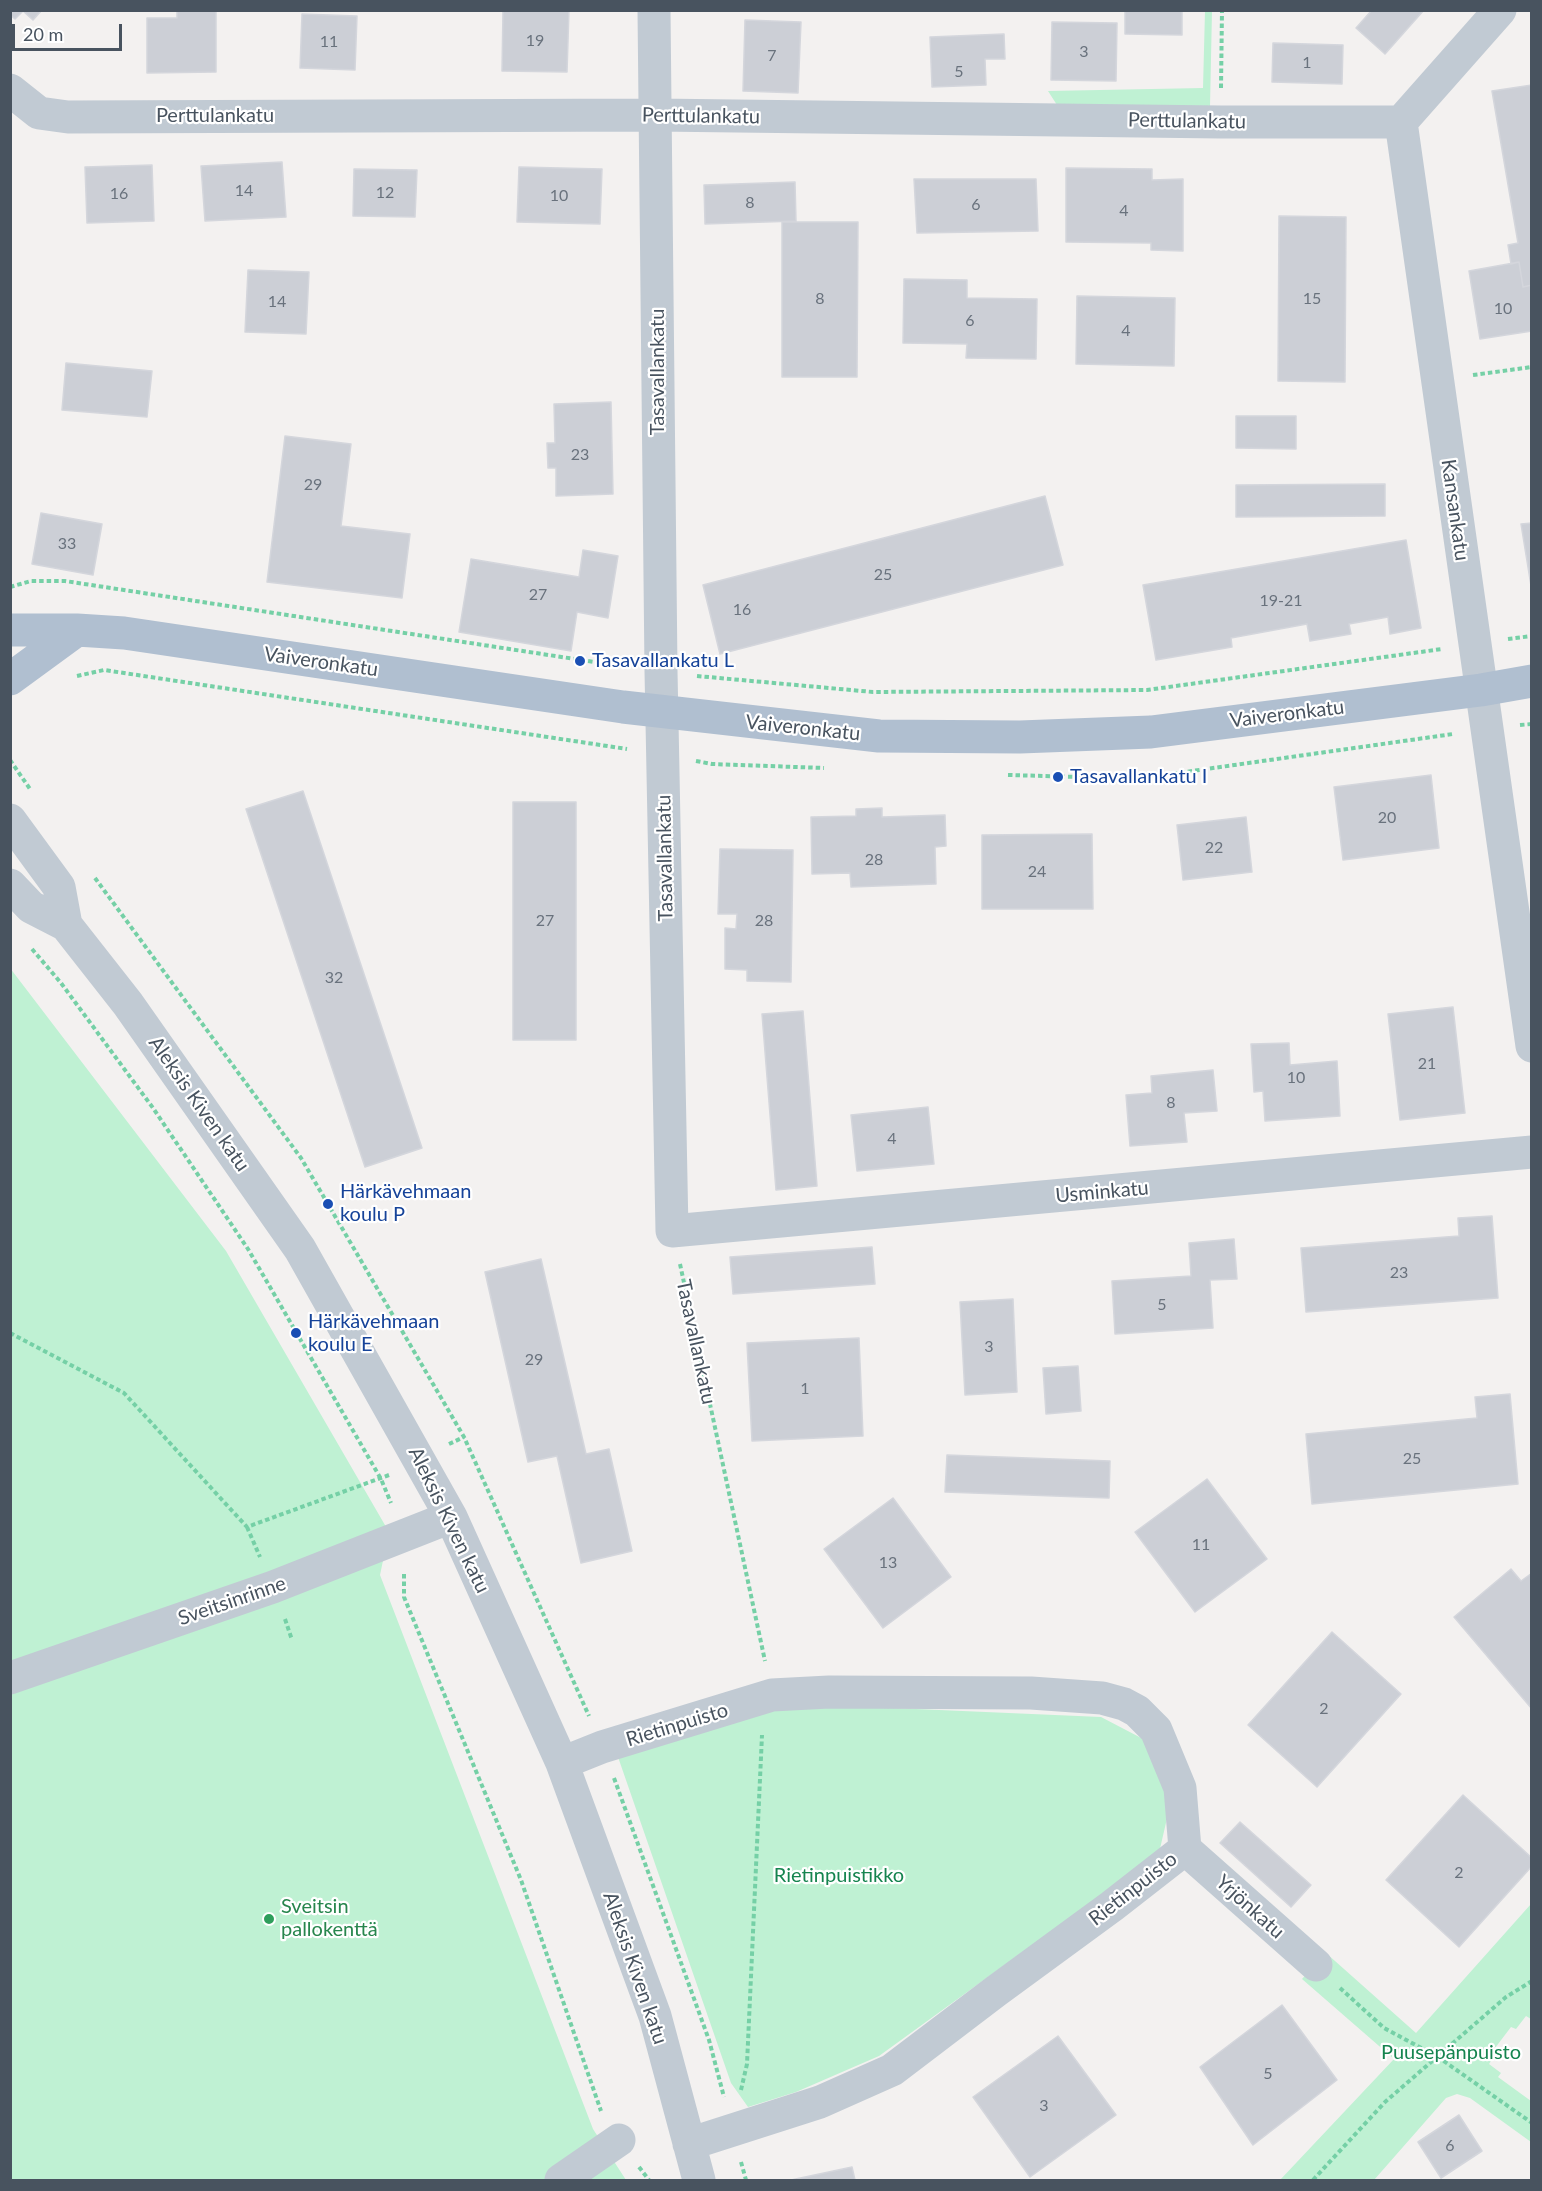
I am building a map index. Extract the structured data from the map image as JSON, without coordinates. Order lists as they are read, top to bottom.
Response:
{
  "streets": {
    "main road": ["Vaiveronkatu"],
    "street": [
      "Perttulankatu",
      "Tasavallankatu",
      "Kansankatu",
      "Aleksis Kiven katu",
      "Usminkatu",
      "Sveitsinrinne",
      "Rietinpuisto",
      "Yrjönkatu"
    ]
  },
  "crossings": [
    ["Perttulankatu", "Tasavallankatu"],
    ["Perttulankatu", "Kansankatu"],
    ["Tasavallankatu", "Vaiveronkatu"],
    ["Tasavallankatu", "Usminkatu"],
    ["Tasavallankatu", "Rietinpuisto"],
    ["Kansankatu", "Vaiveronkatu"],
    ["Aleksis Kiven katu", "Sveitsinrinne"],
    ["Aleksis Kiven katu", "Rietinpuisto"],
    ["Rietinpuisto", "Yrjönkatu"]
  ],
  "parks": ["Rietinpuistikko", "Puusepänpuisto"],
  "places": [
    "Tasavallankatu L",
    "Tasavallankatu I",
    "Härkävehmaan koulu P",
    "Härkävehmaan koulu E",
    "Sveitsin pallokenttä"
  ],
  "house_numbers": [
    "19",
    "11",
    "3",
    "7",
    "1",
    "5",
    "14",
    "12",
    "16",
    "10",
    "8",
    "6",
    "4",
    "8",
    "15",
    "14",
    "10",
    "6",
    "4",
    "23",
    "29",
    "33",
    "25",
    "27",
    "19-21",
    "16",
    "20",
    "22",
    "28",
    "24",
    "27",
    "28",
    "32",
    "21",
    "10",
    "8",
    "4",
    "23",
    "5",
    "3",
    "29",
    "1",
    "25",
    "11",
    "13",
    "2",
    "2",
    "5",
    "3",
    "6"
  ],
  "scale_bar": "20 m"
}
